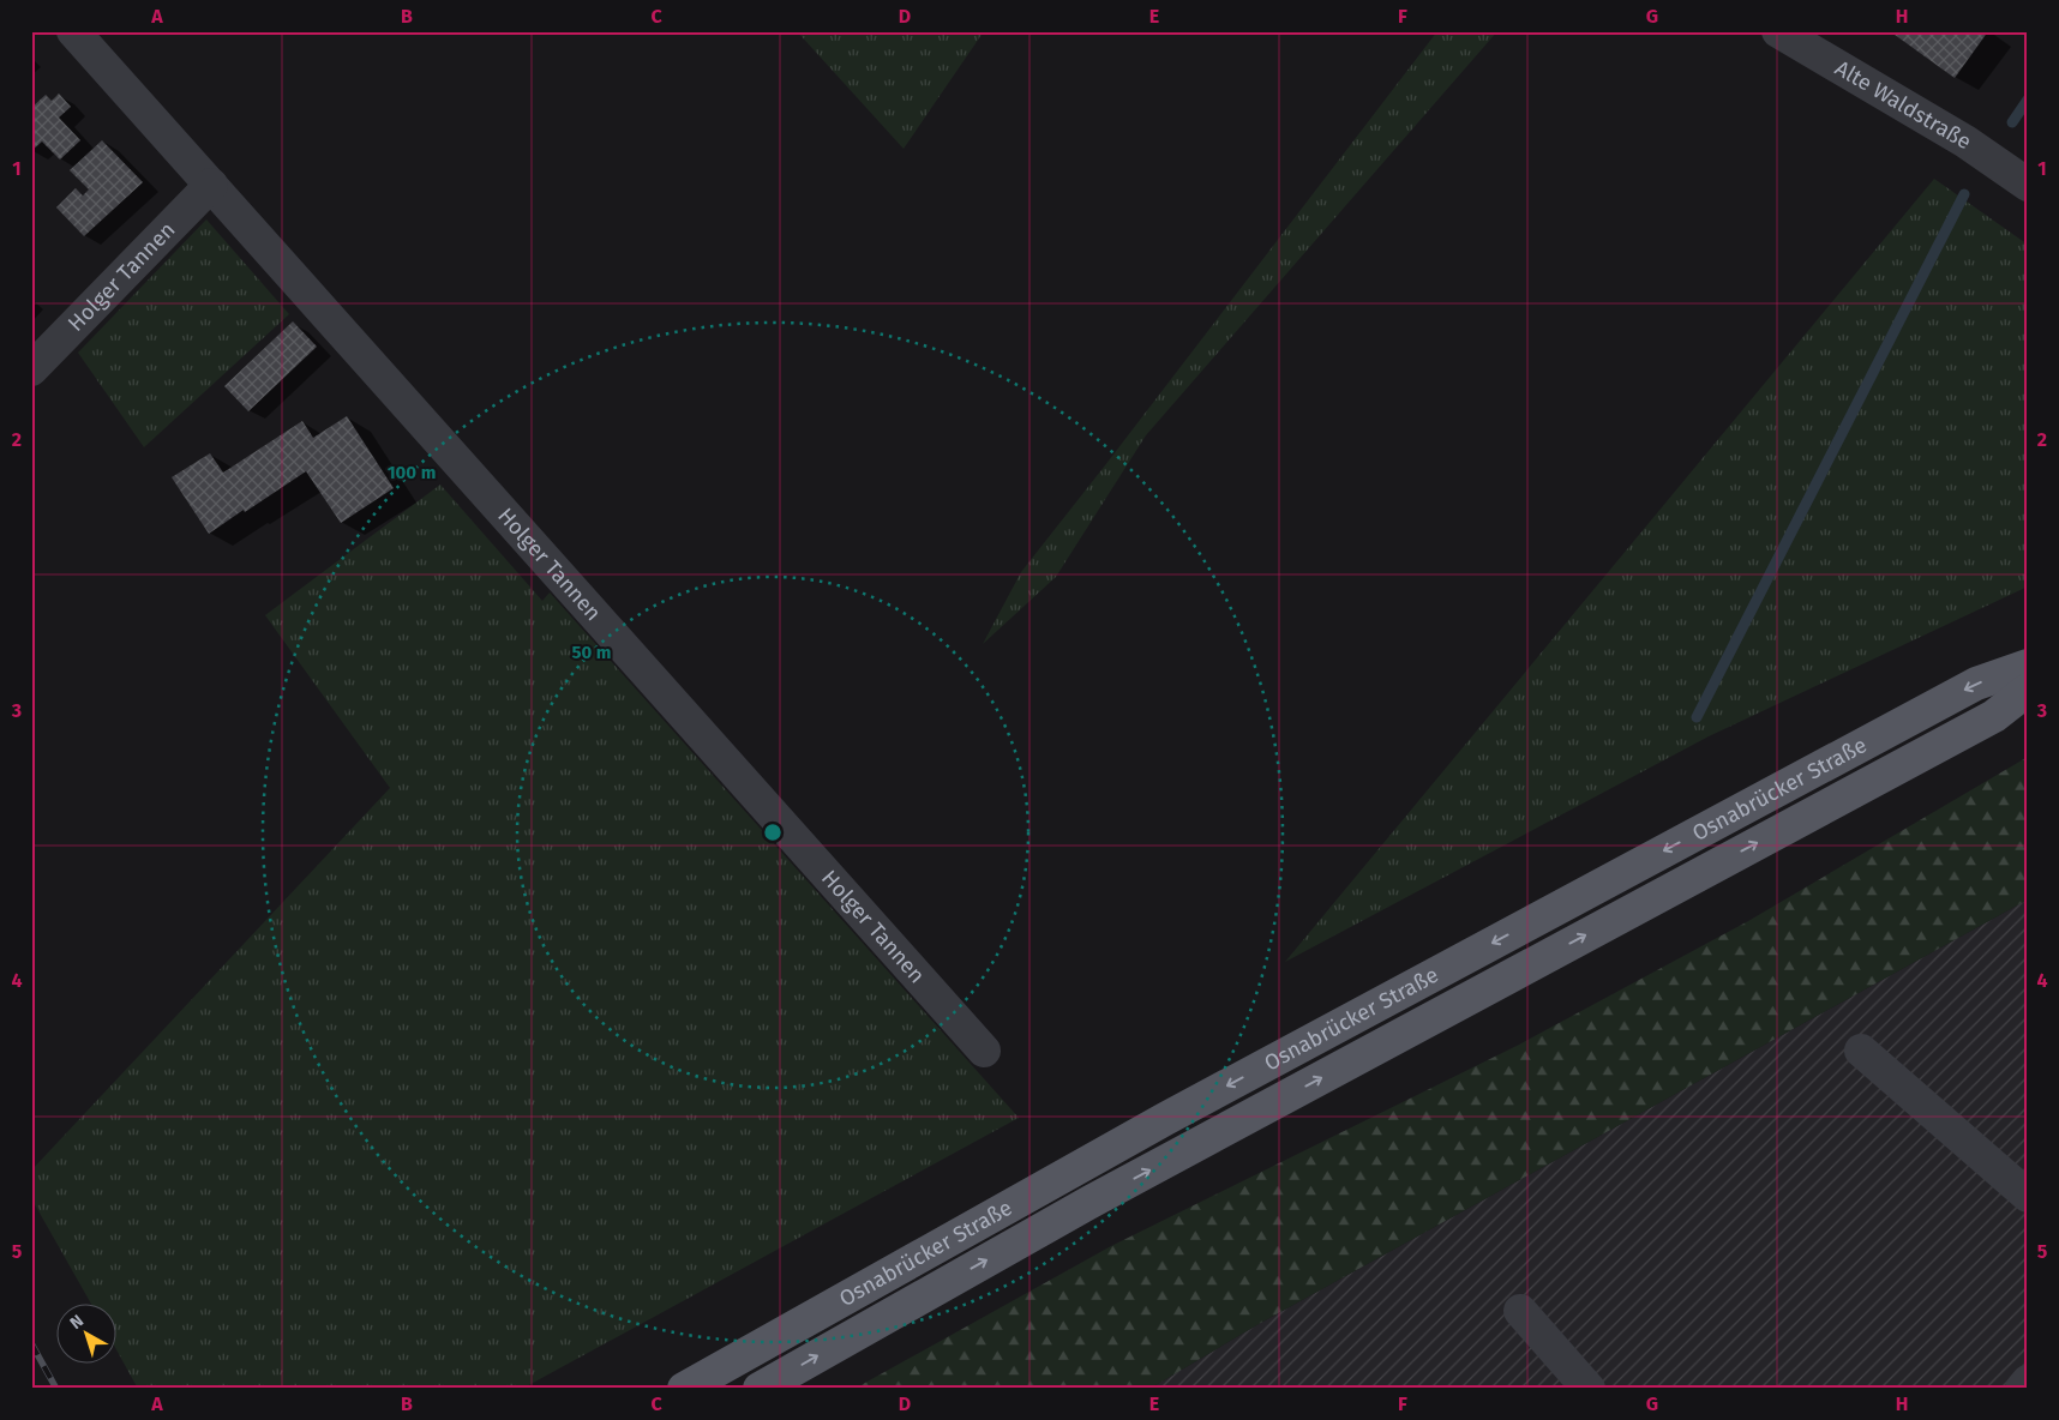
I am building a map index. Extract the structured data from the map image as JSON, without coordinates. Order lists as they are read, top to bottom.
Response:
{
  "streets": {
    "main road": ["Osnabrücker Straße"],
    "street": ["Alte Waldstraße", "Holger Tannen"]
  },
  "north": "top left",
  "grid": {
    "columns": [
      "A",
      "B",
      "C",
      "D",
      "E",
      "F",
      "G",
      "H"
    ],
    "rows": [
      "1",
      "2",
      "3",
      "4",
      "5"
    ]
  },
  "rings": ["100 m", "50 m"]
}
